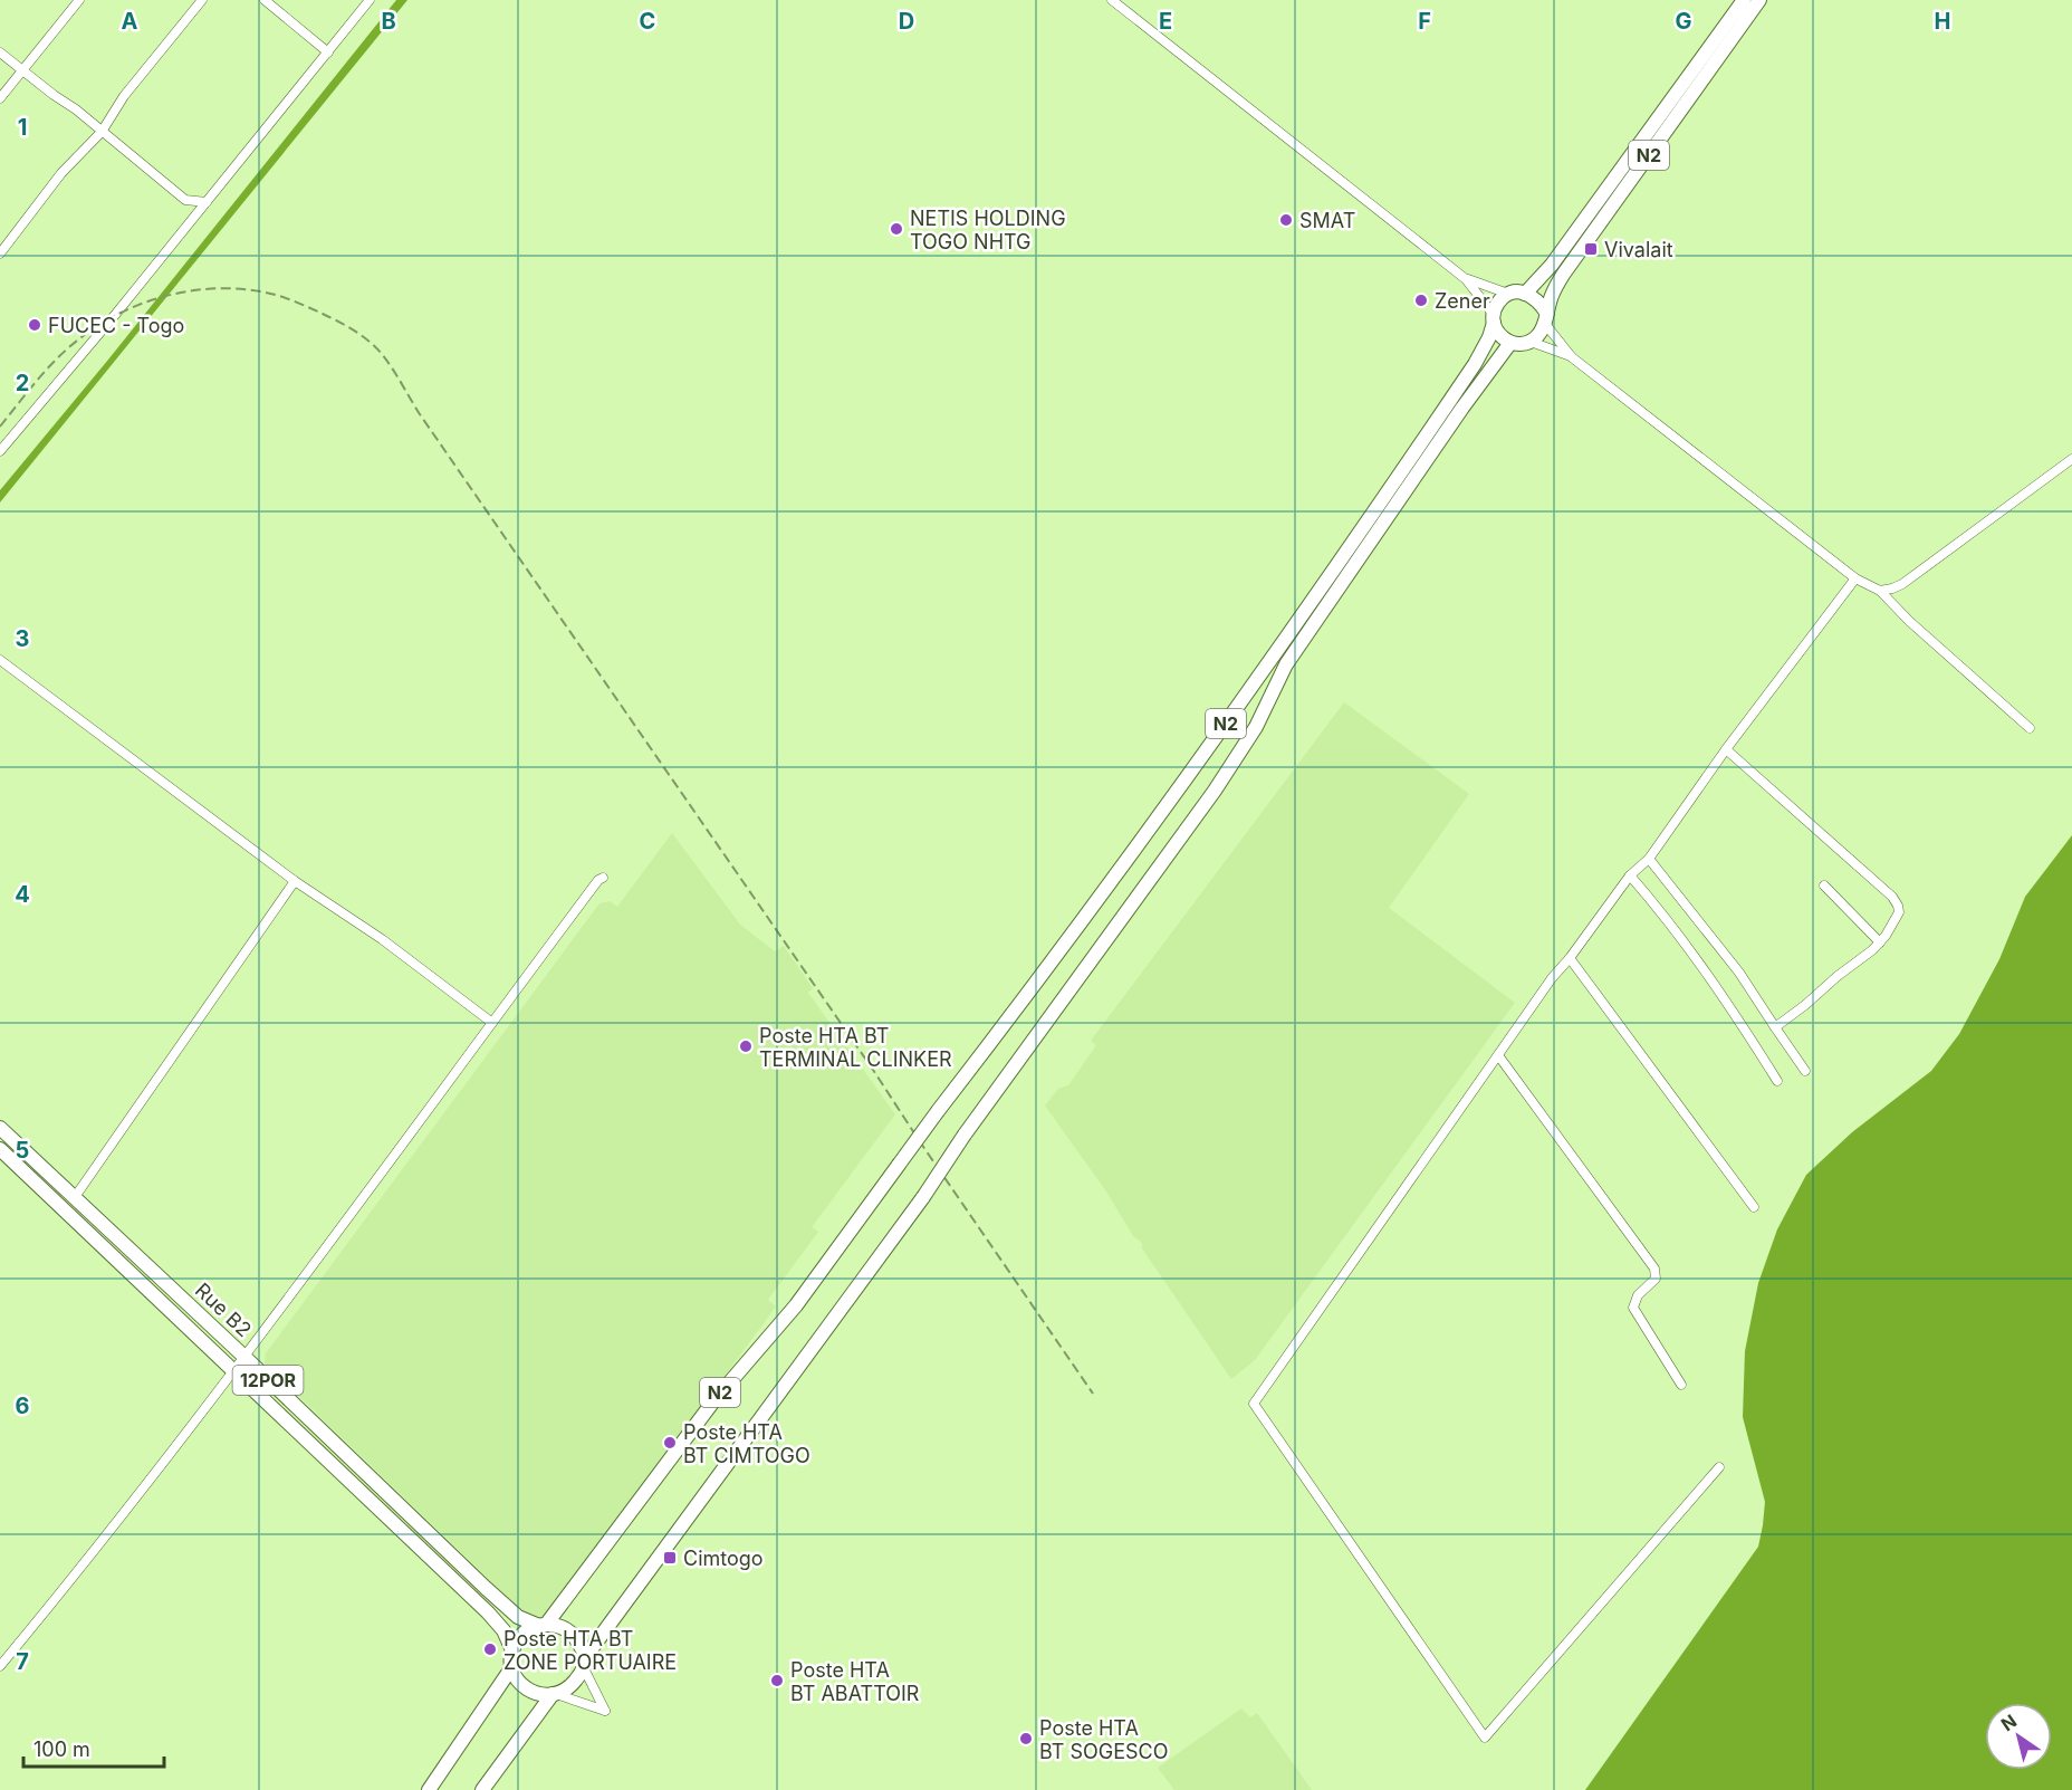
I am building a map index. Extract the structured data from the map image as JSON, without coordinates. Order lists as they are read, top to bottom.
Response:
{
  "streets": {
    "main road": ["N2", "Rue B2", "12POR"]
  },
  "crossings": [
    ["N2", "Rue B2"]
  ],
  "places": {
    "other": [
      "SMAT",
      "NETIS HOLDING TOGO NHTG",
      "Zener",
      "FUCEC - Togo",
      "Poste HTA BT TERMINAL CLINKER",
      "Poste HTA BT CIMTOGO",
      "Poste HTA BT ZONE PORTUAIRE",
      "Poste HTA BT ABATTOIR",
      "Poste HTA BT SOGESCO"
    ],
    "transit": ["Vivalait", "Cimtogo"]
  },
  "scale_bar": "100 m",
  "north": "top left",
  "grid": {
    "columns": [
      "A",
      "B",
      "C",
      "D",
      "E",
      "F",
      "G",
      "H"
    ],
    "rows": [
      "1",
      "2",
      "3",
      "4",
      "5",
      "6",
      "7"
    ]
  }
}
